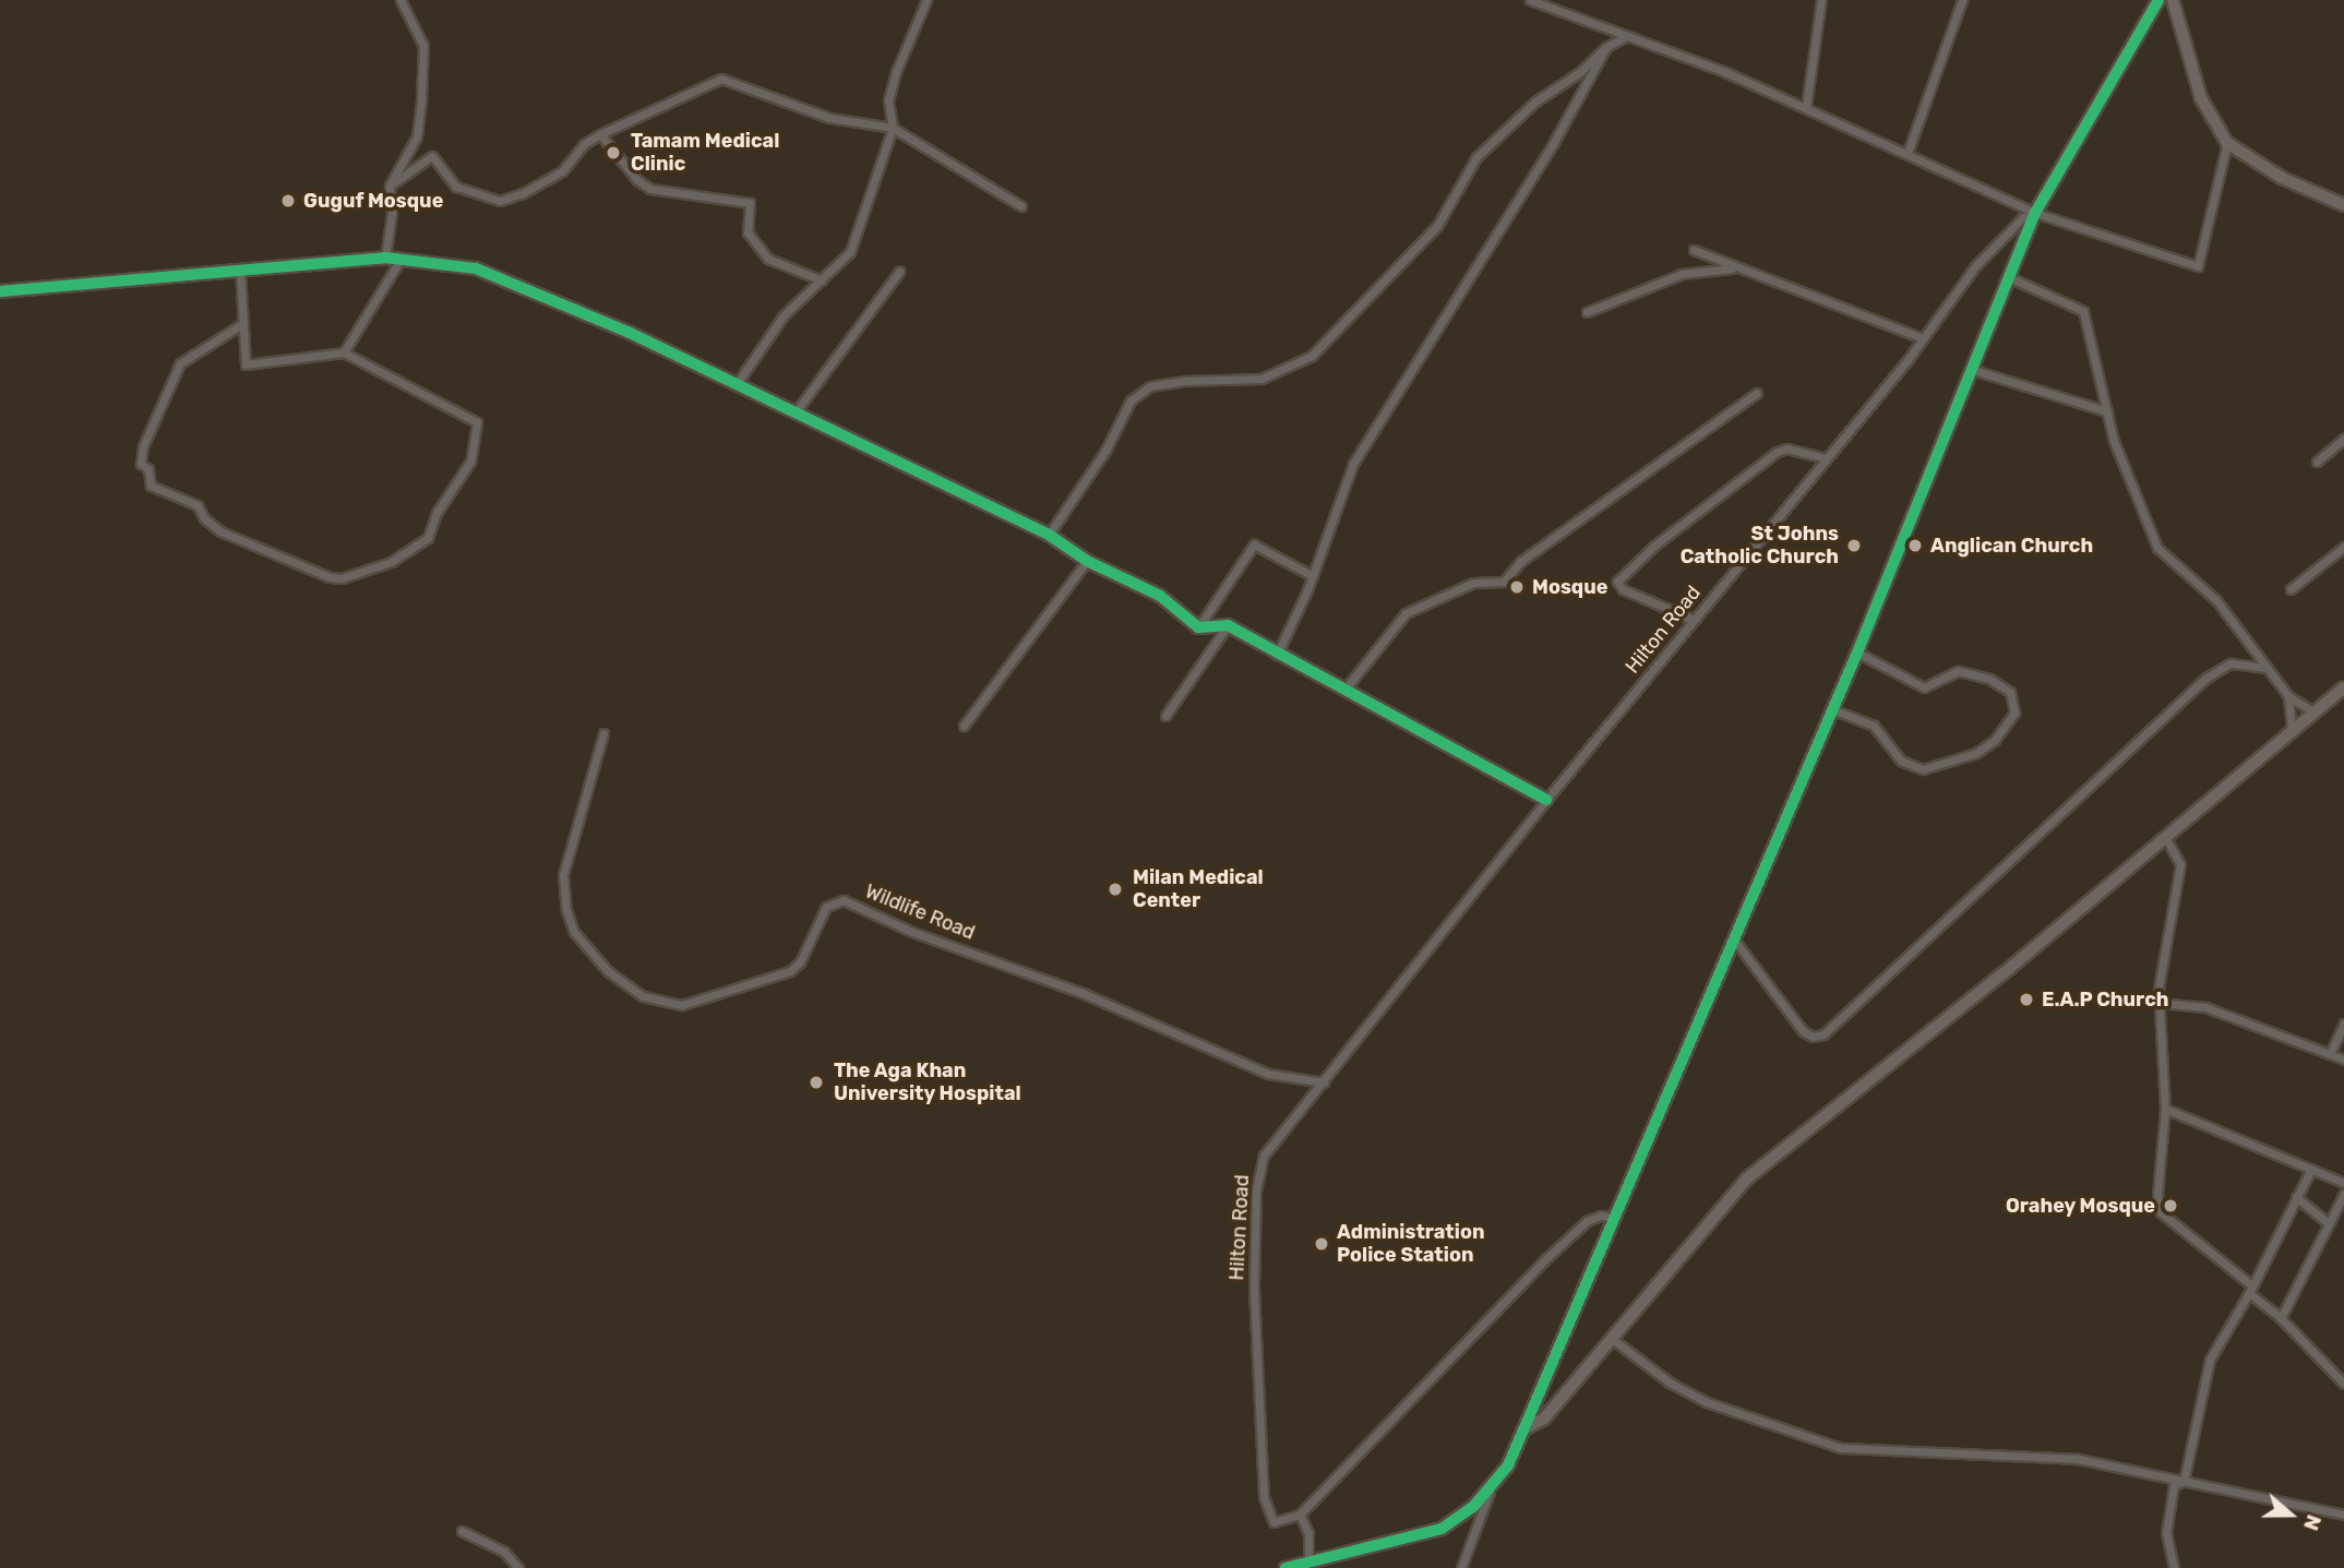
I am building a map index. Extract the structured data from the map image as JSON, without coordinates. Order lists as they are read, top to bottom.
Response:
{
  "streets": {
    "street": ["Hilton Road", "Wildlife Road"]
  },
  "crossings": [
    ["Hilton Road", "Wildlife Road"]
  ],
  "places": [
    "Tamam Medical Clinic",
    "Guguf Mosque",
    "St Johns Catholic Church",
    "Anglican Church",
    "Mosque",
    "Milan Medical Center",
    "E.A.P Church",
    "The Aga Khan University Hospital",
    "Orahey Mosque",
    "Administration Police Station"
  ],
  "north": "right"
}
